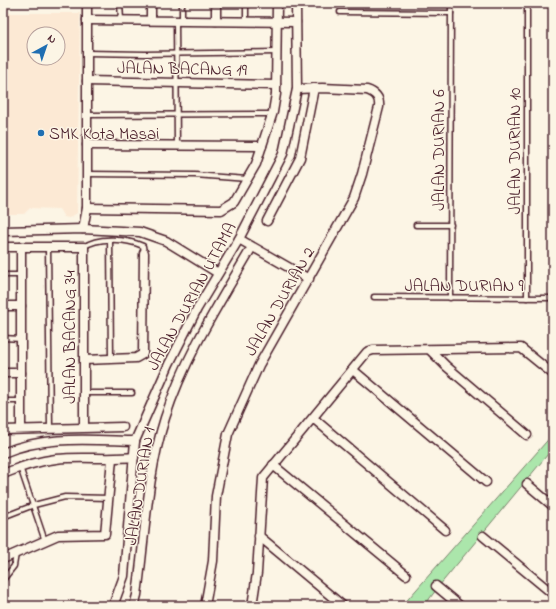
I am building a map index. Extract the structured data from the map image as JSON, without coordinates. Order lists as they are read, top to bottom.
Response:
{
  "streets": {
    "street": [
      "JALAN BACANG 19",
      "JALAN DURIAN UTAMA",
      "JALAN DURIAN 2",
      "JALAN BACANG 34",
      "JALAN DURIAN 1"
    ],
    "lane": ["JALAN DURIAN 6", "JALAN DURIAN 10", "JALAN DURIAN 9"]
  },
  "crossings": [
    ["JALAN DURIAN 6", "JALAN DURIAN 9"],
    ["JALAN DURIAN 10", "JALAN DURIAN 9"],
    ["JALAN DURIAN UTAMA", "JALAN DURIAN 2"]
  ],
  "places": ["SMK Kota Masai"],
  "north": "top right"
}
